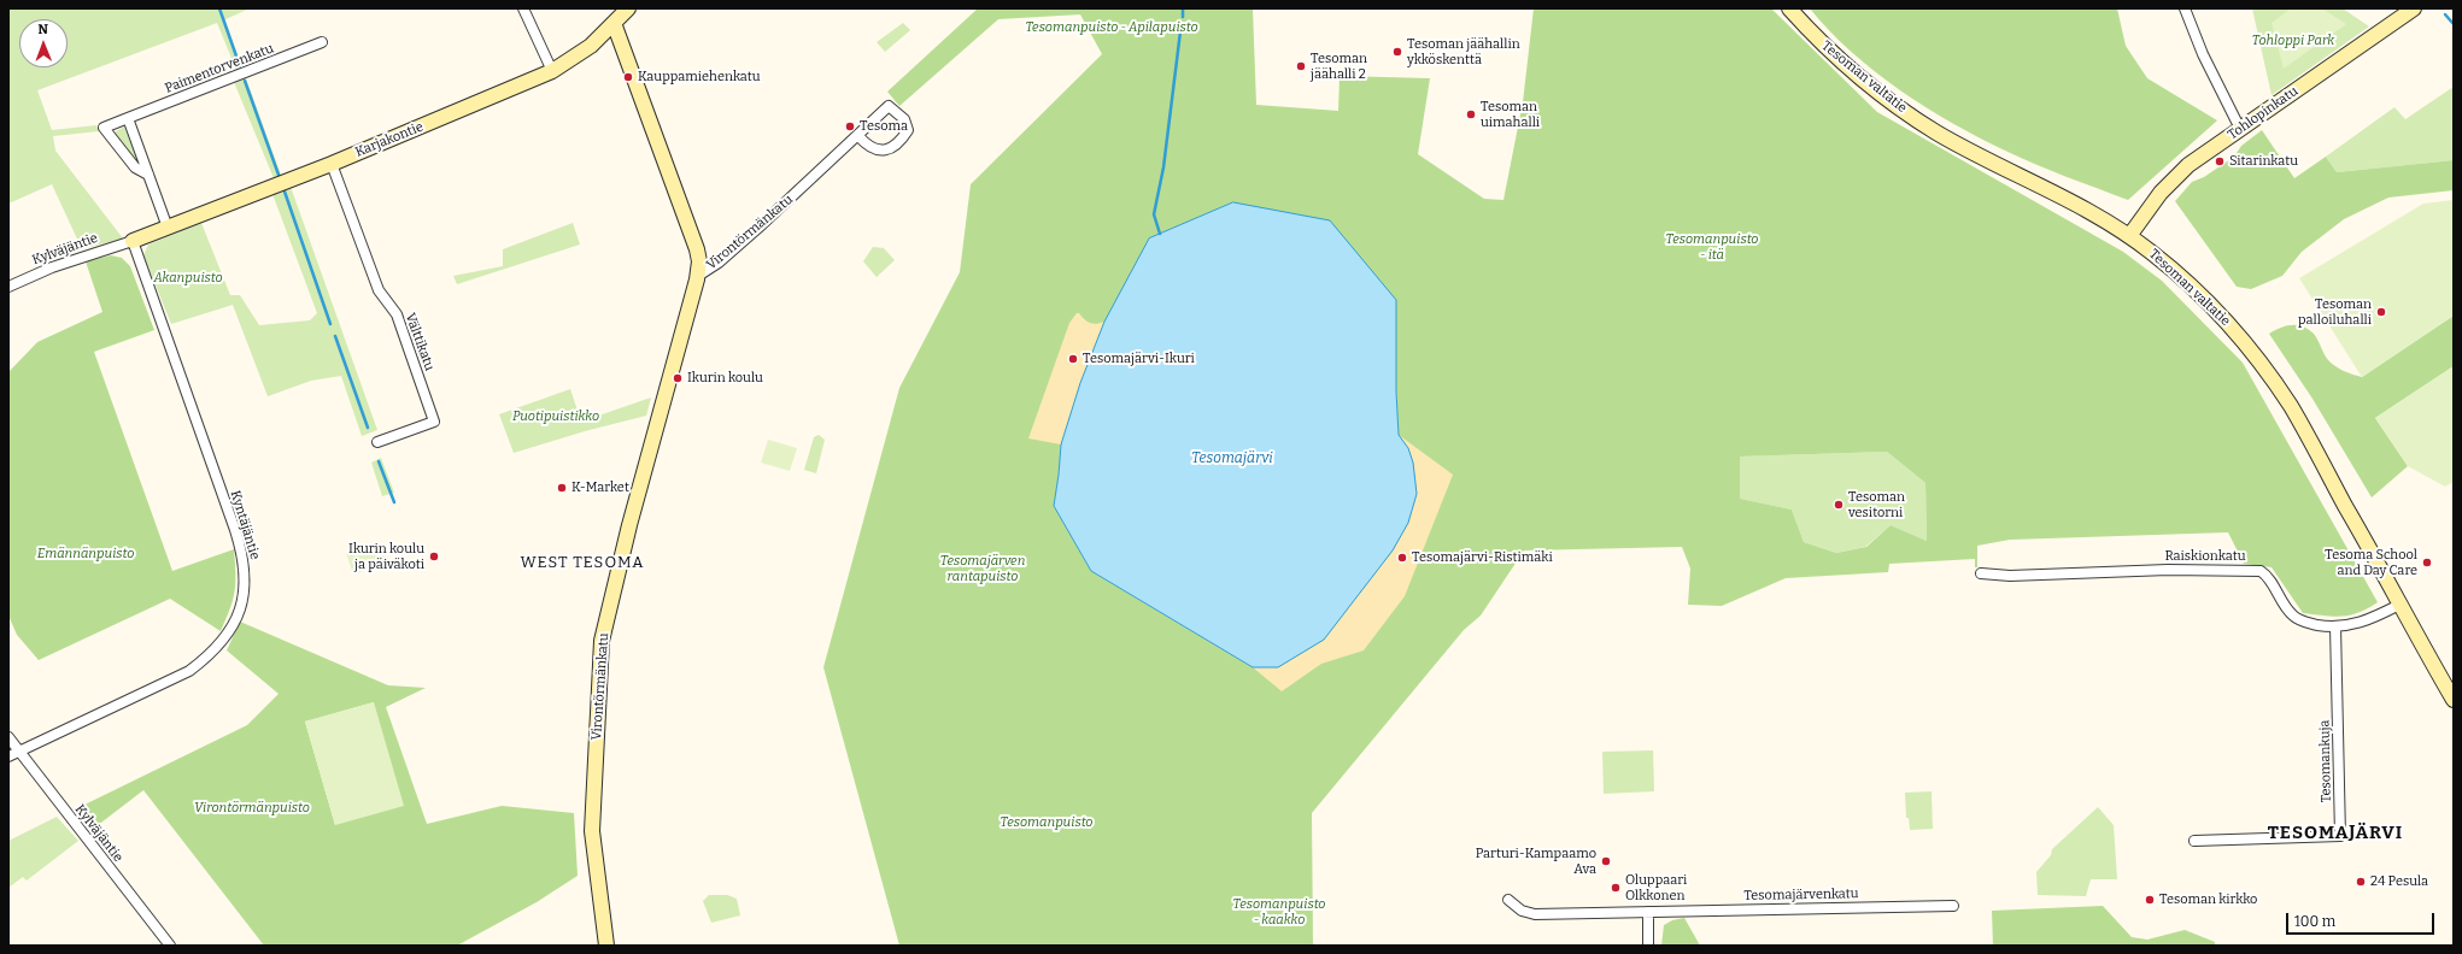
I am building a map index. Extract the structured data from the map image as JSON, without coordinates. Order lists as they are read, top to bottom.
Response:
{
  "streets": {
    "street": [
      "Paimentorvenkatu",
      "Tesoman valtatie",
      "Tohlopinkatu",
      "Karjakontie",
      "Virontörmänkatu",
      "Kylväjäntie",
      "Välttikatu",
      "Kyntäjäntie",
      "Raiskionkatu",
      "Tesomankuja",
      "Tesomajärvenkatu"
    ]
  },
  "crossings": [
    ["Tesoman valtatie", "Tohlopinkatu"],
    ["Tesoman valtatie", "Raiskionkatu"],
    ["Karjakontie", "Kylväjäntie"],
    ["Karjakontie", "Välttikatu"],
    ["Karjakontie", "Kyntäjäntie"],
    ["Kylväjäntie", "Kyntäjäntie"],
    ["Raiskionkatu", "Tesomankuja"]
  ],
  "districts": ["WEST TESOMA", "TESOMAJÄRVI"],
  "water": ["Tesomajärvi"],
  "parks": [
    "Tesomanpuisto - Apilapuisto",
    "Tohloppi Park",
    "Tesomanpuisto - itä",
    "Akanpuisto",
    "Puotipuistikko",
    "Emännänpuisto",
    "Tesomajärven rantapuisto",
    "Virontörmänpuisto",
    "Tesomanpuisto",
    "Tesomanpuisto - kaakko"
  ],
  "places": [
    "Tesoman jäähallin ykköskenttä",
    "Tesoman jäähalli 2",
    "Kauppamiehenkatu",
    "Tesoman uimahalli",
    "Tesoma",
    "Sitarinkatu",
    "Tesoman palloiluhalli",
    "Tesomajärvi-Ikuri",
    "Ikurin koulu",
    "K-Market",
    "Tesoman vesitorni",
    "Ikurin koulu ja päiväkoti",
    "Tesomajärvi-Ristimäki",
    "Tesoma School and Day Care",
    "Parturi-Kampaamo Ava",
    "24 Pesula",
    "Oluppaari Olkkonen",
    "Tesoman kirkko"
  ],
  "scale_bar": "100 m",
  "north": "top"
}
